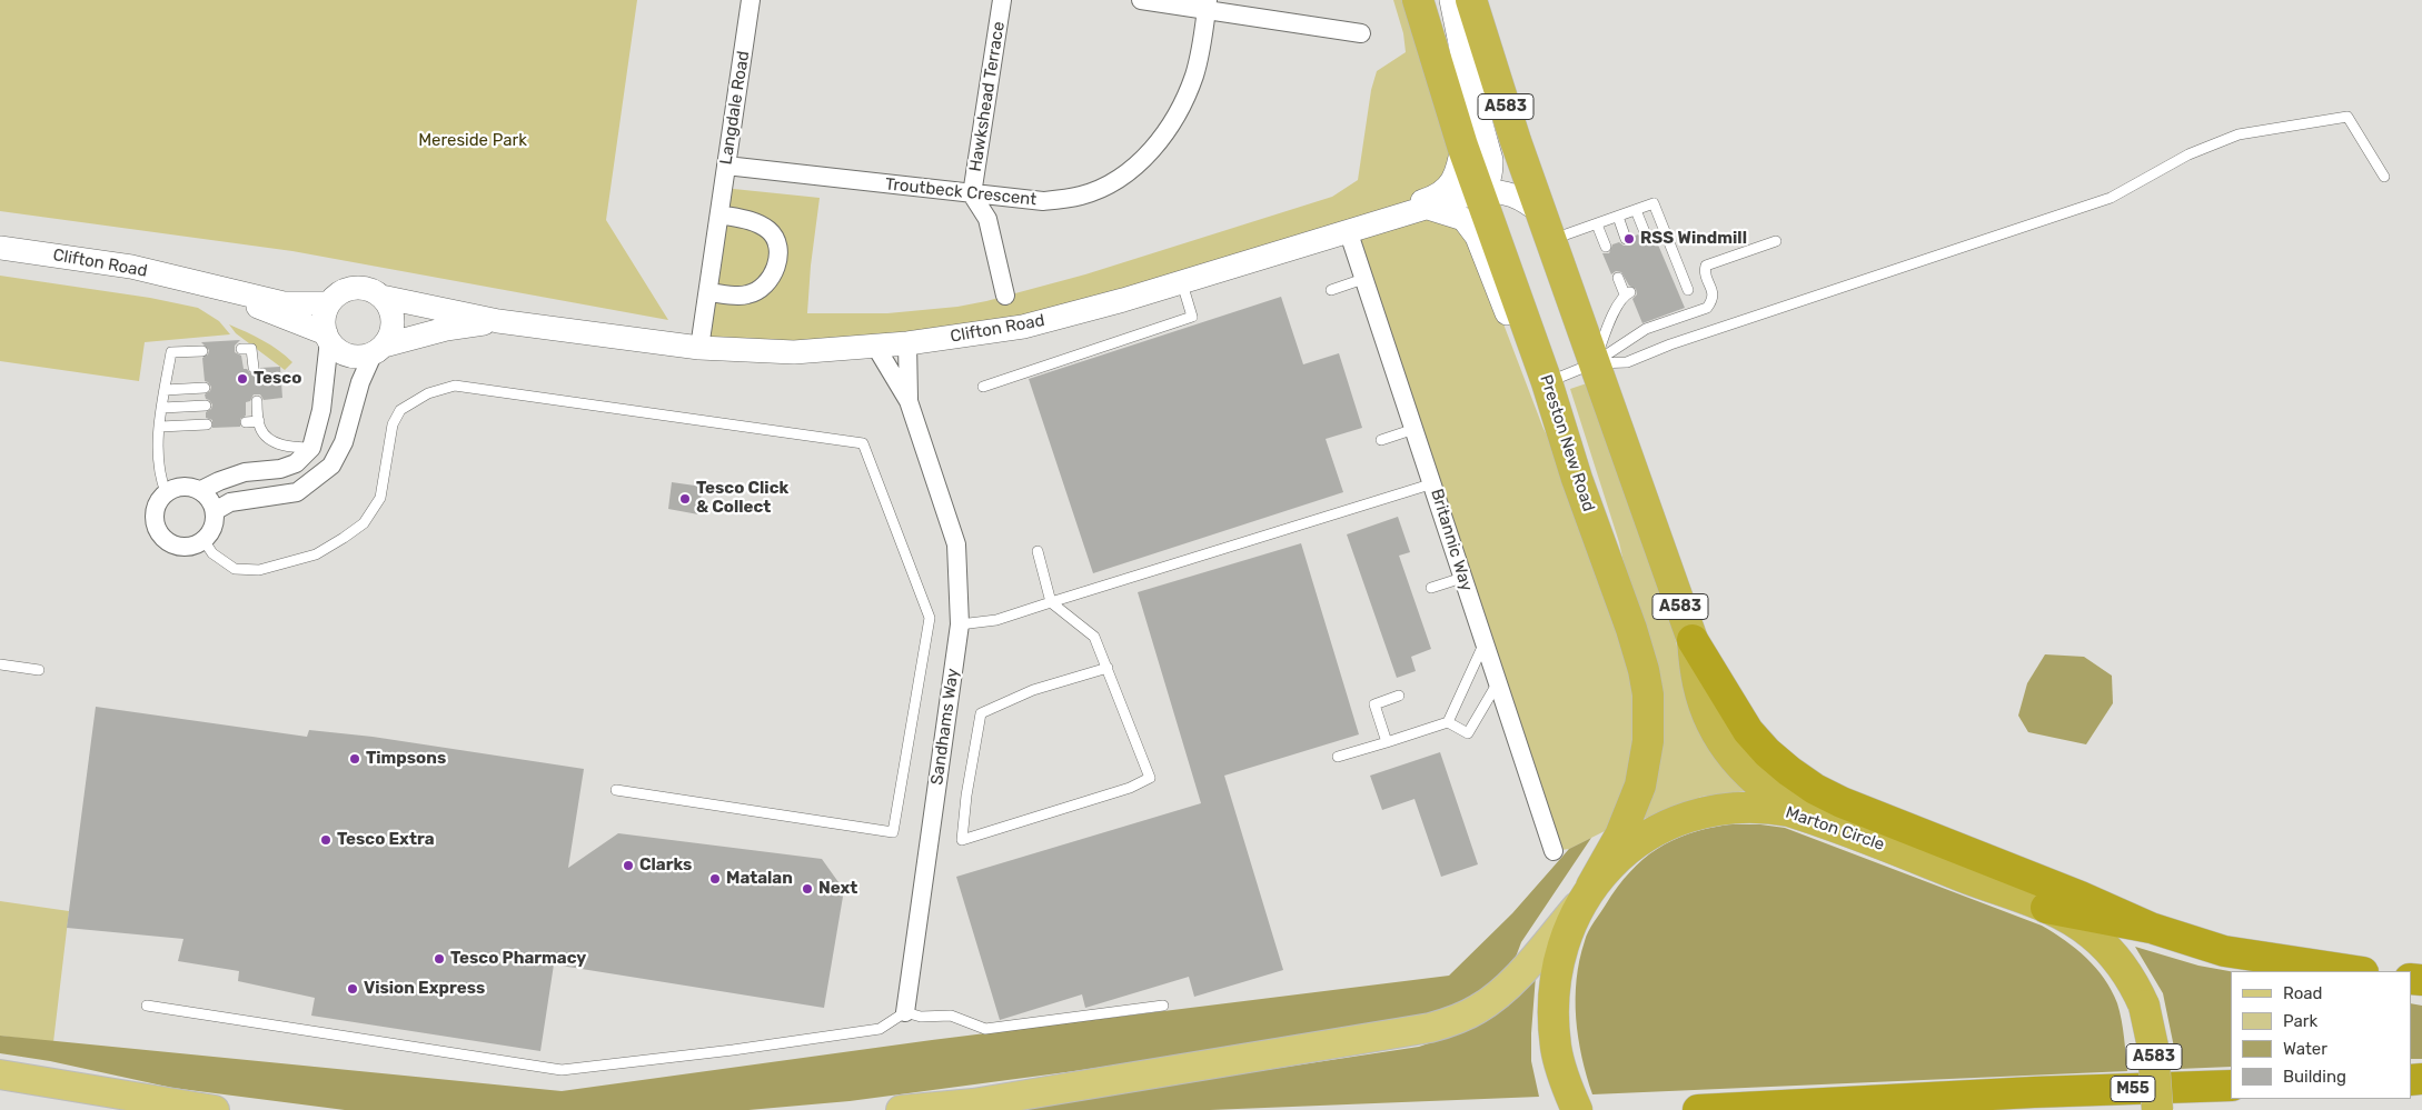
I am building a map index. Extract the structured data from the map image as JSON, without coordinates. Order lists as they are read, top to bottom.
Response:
{
  "streets": {
    "highway": [
      "A583",
      "Preston New Road",
      "Marton Circle",
      "M55"
    ],
    "street": [
      "Hawkshead Terrace",
      "Langdale Road",
      "Troutbeck Crescent",
      "Clifton Road",
      "Britannic Way",
      "Sandhams Way"
    ]
  },
  "crossings": [
    ["Hawkshead Terrace", "Troutbeck Crescent"],
    ["A583", "Clifton Road"],
    ["A583", "Preston New Road"],
    ["A583", "Marton Circle"],
    ["Langdale Road", "Troutbeck Crescent"],
    ["Langdale Road", "Clifton Road"],
    ["Clifton Road", "Preston New Road"],
    ["Clifton Road", "Britannic Way"],
    ["Clifton Road", "Sandhams Way"],
    ["Preston New Road", "Marton Circle"]
  ],
  "parks": ["Mereside Park"],
  "places": [
    "RSS Windmill",
    "Tesco",
    "Tesco Click & Collect",
    "Timpsons",
    "Tesco Extra",
    "Clarks",
    "Matalan",
    "Next",
    "Tesco Pharmacy",
    "Vision Express"
  ],
  "legend": [
    "Road",
    "Park",
    "Water",
    "Building"
  ]
}
